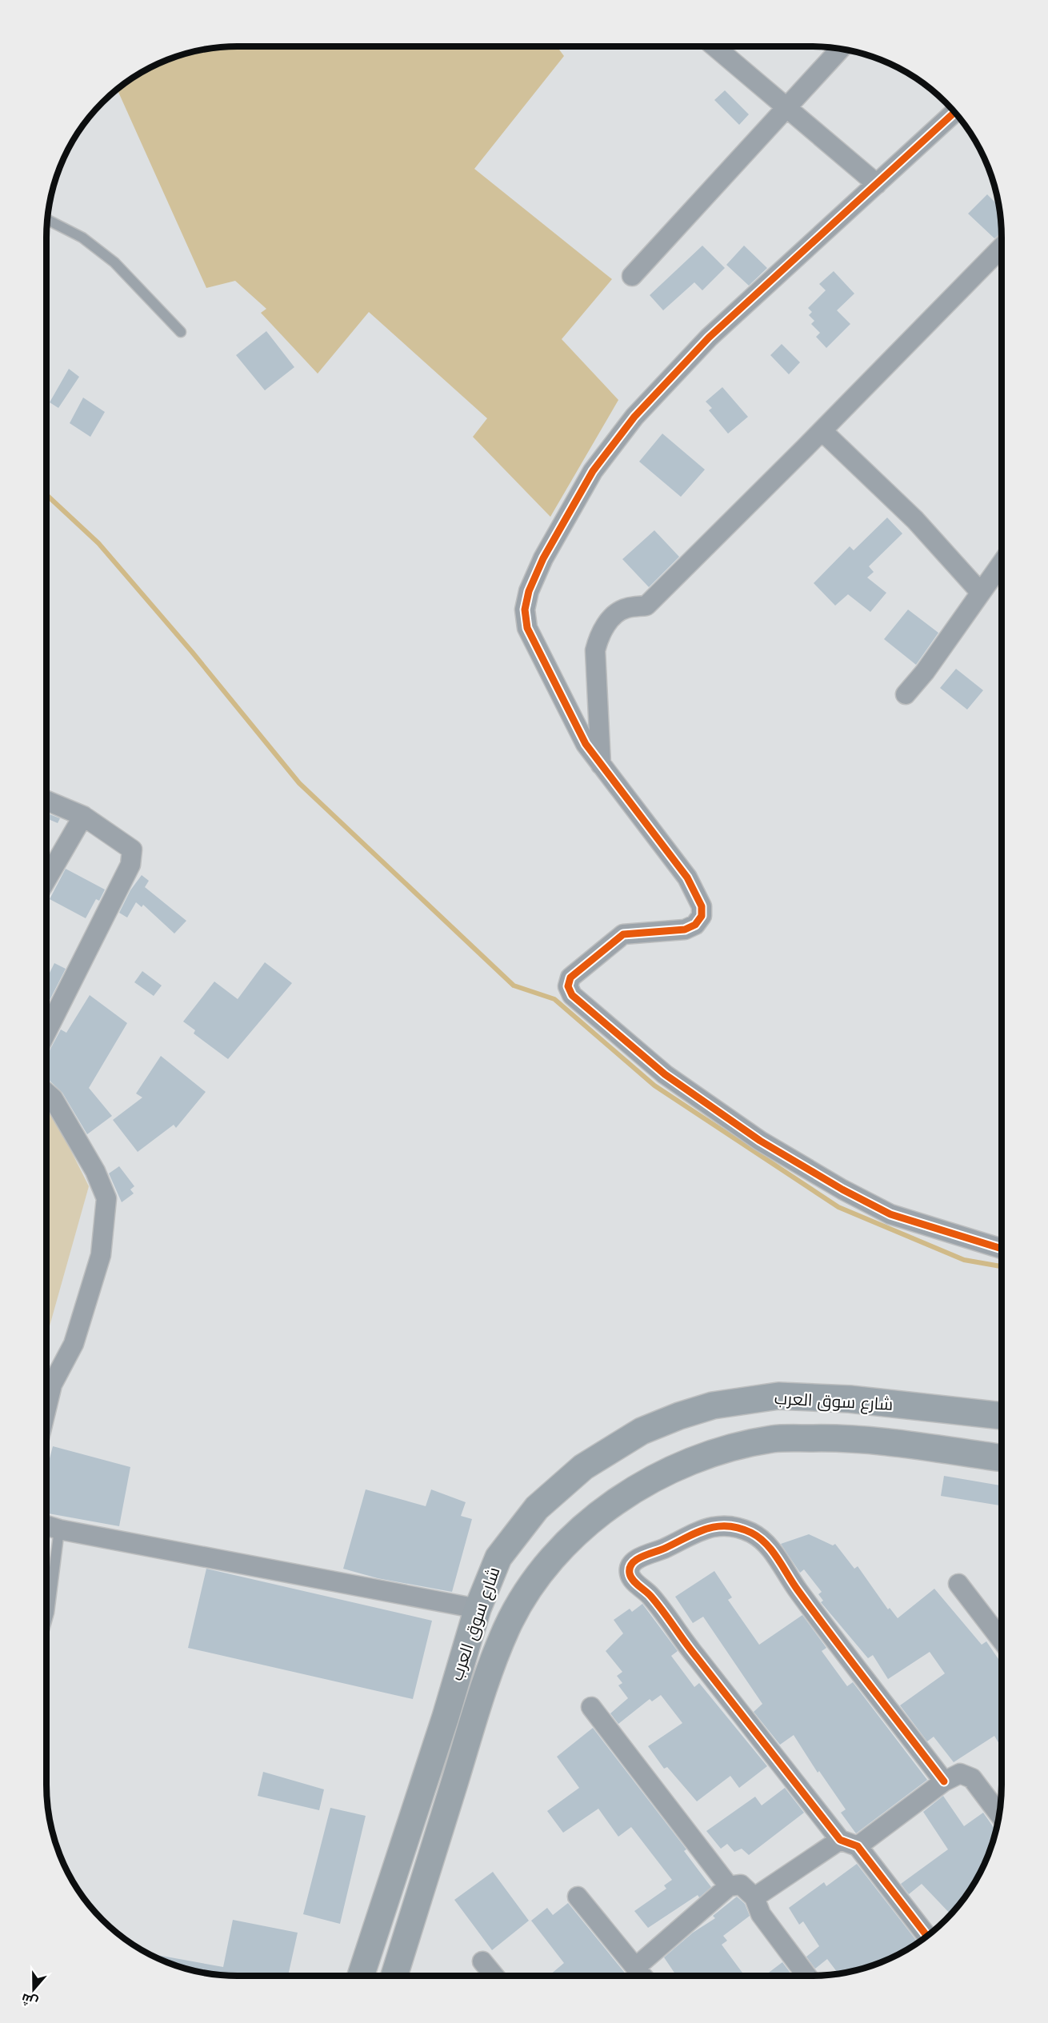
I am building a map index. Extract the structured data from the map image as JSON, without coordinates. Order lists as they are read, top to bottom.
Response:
{
  "streets": {
    "main road": ["شارع سوق العرب"]
  },
  "north": "bottom"
}
